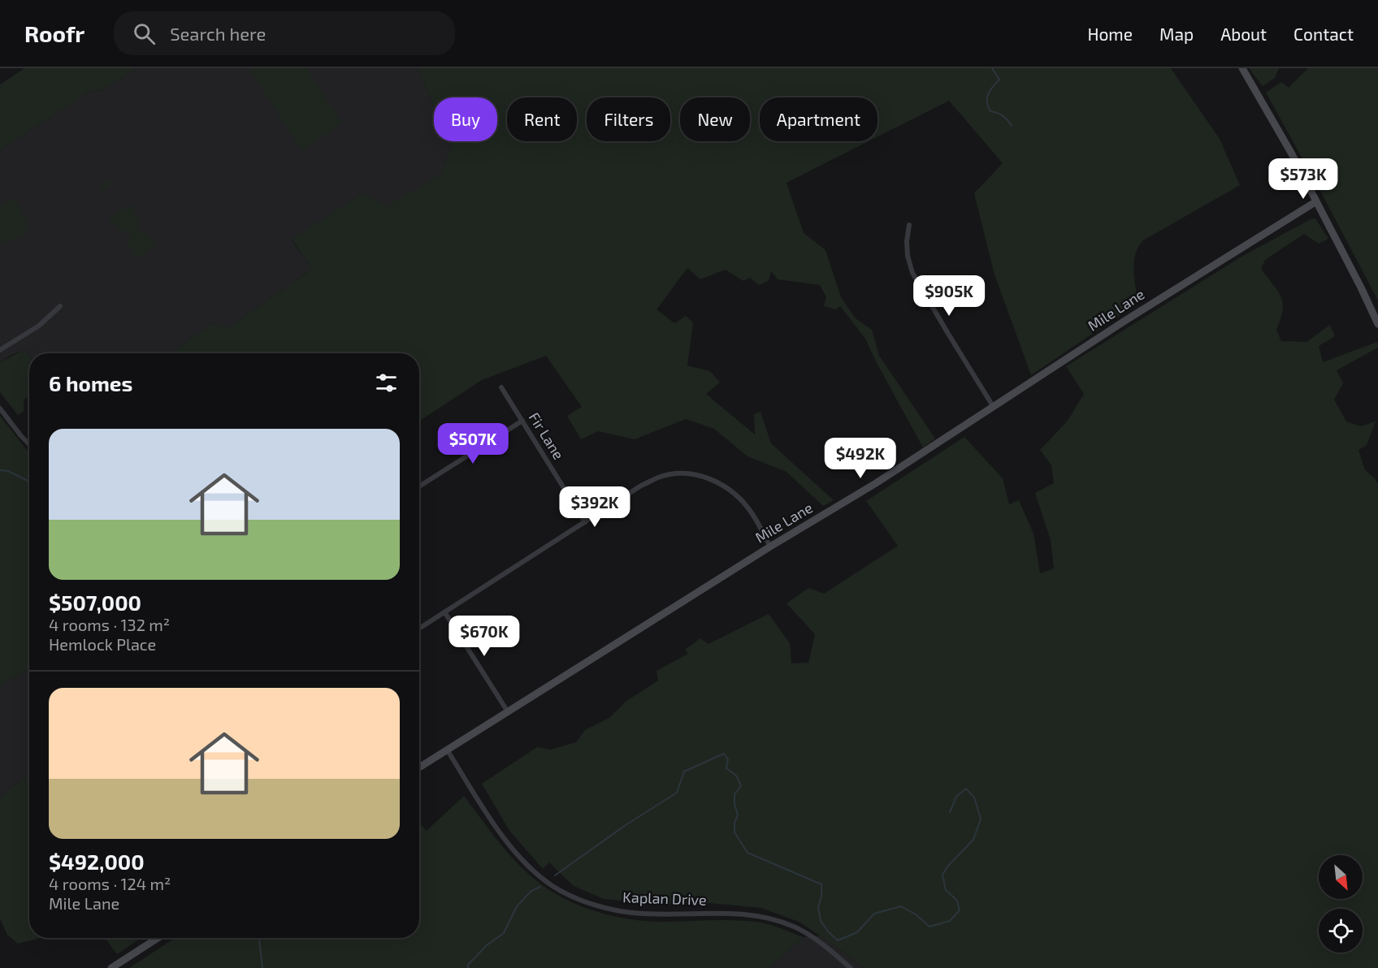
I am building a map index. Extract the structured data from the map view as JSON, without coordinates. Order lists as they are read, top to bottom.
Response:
{
  "streets": {
    "street": ["Mile Lane", "Fir Lane", "Kaplan Drive"]
  },
  "crossings": [
    ["Mile Lane", "Kaplan Drive"]
  ],
  "north": "bottom right",
  "page": {
    "header": "Roofr",
    "search": "Search here",
    "nav": [
      "Home",
      "Map",
      "About",
      "Contact"
    ],
    "chip": [
      "Buy",
      "Rent",
      "Filters",
      "New",
      "Apartment"
    ],
    "price": [
      "$573K",
      "$905K",
      "$507K",
      "$492K",
      "$392K",
      "$670K"
    ],
    "heading": "6 homes",
    "list": [
      {
        "name": "$507,000",
        "note": "4 rooms · 132 m² · Hemlock Place"
      },
      {
        "name": "$492,000",
        "note": "4 rooms · 124 m² · Mile Lane"
      }
    ]
  }
}
